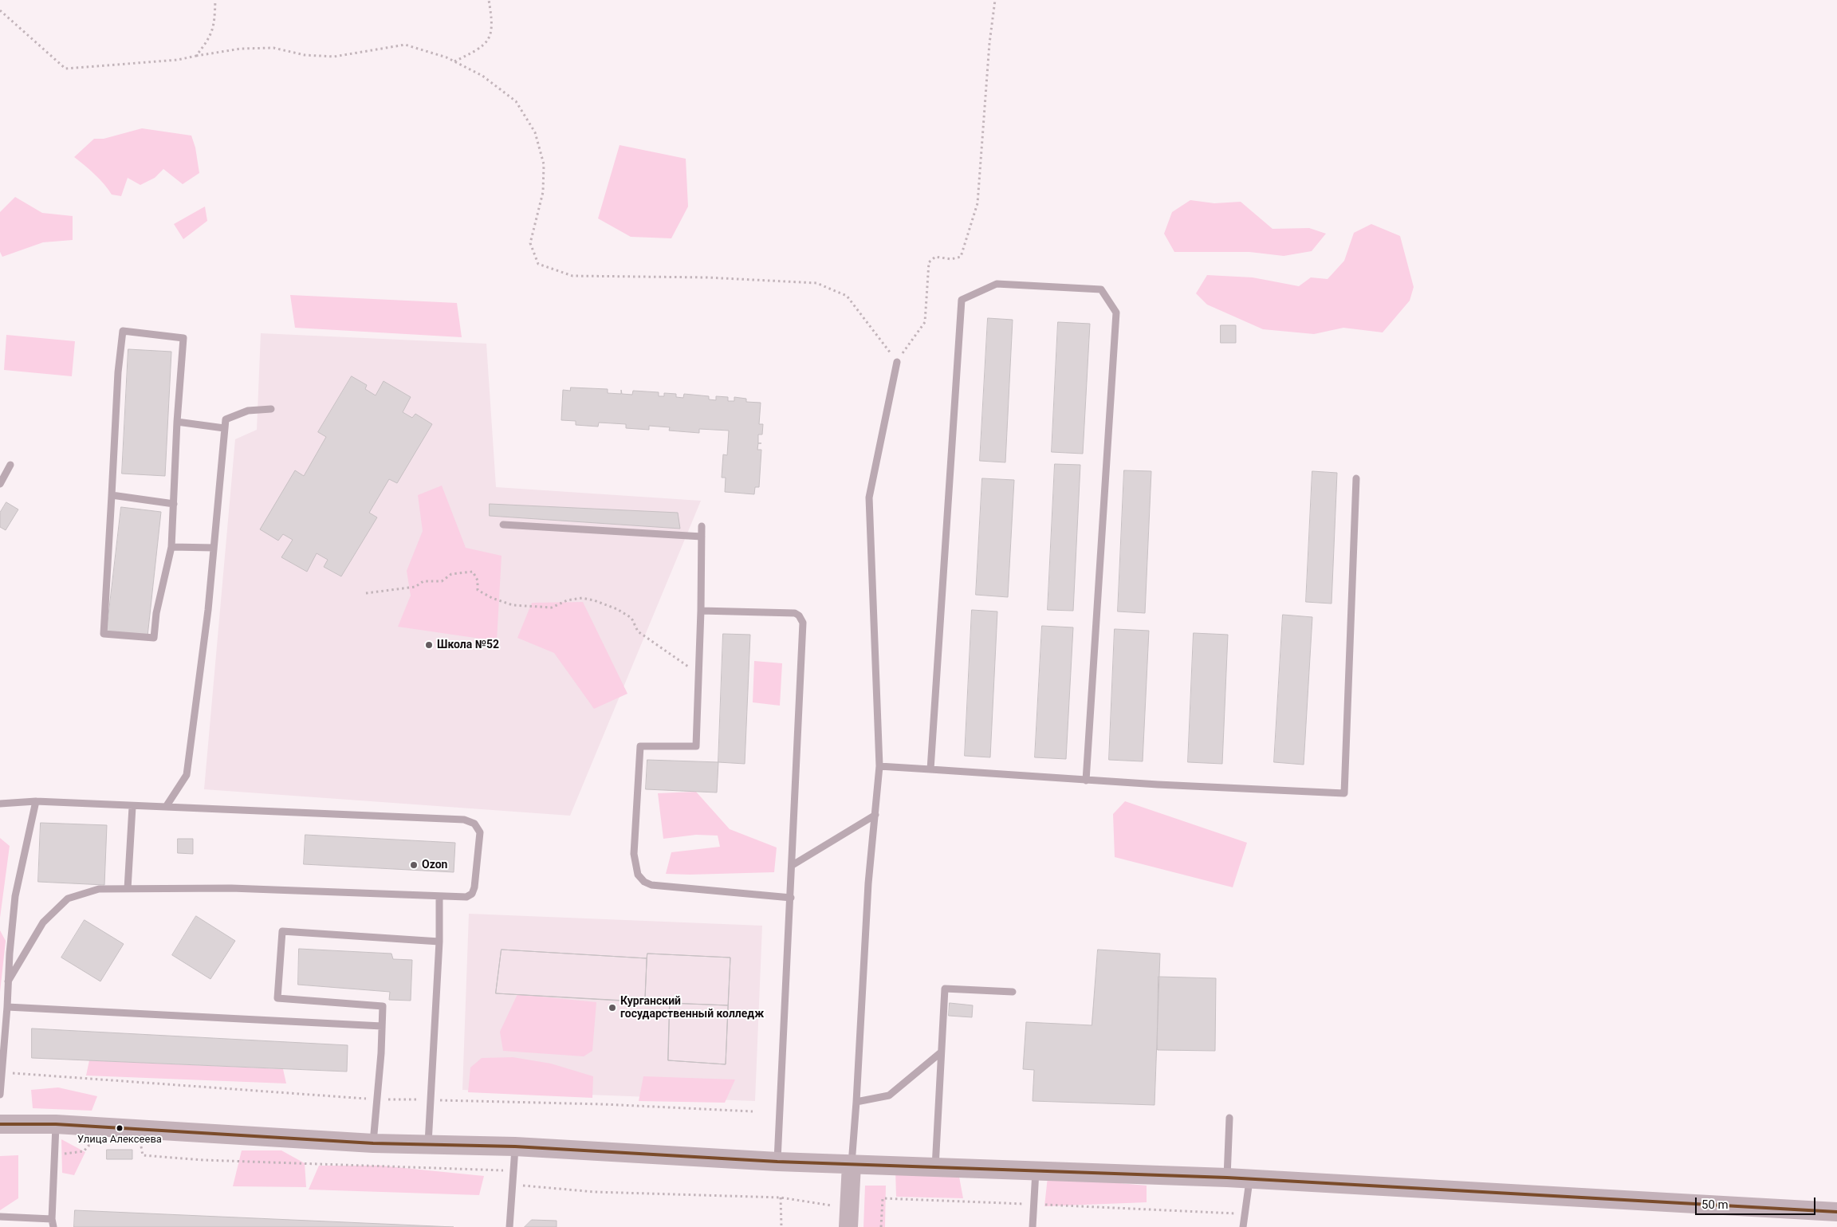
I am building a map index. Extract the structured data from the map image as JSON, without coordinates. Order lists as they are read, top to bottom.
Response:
{
  "places": [
    "Школа №52",
    "Ozon",
    "Курганский государственный колледж",
    "Улица Алексеева"
  ],
  "scale_bar": "50 m"
}
